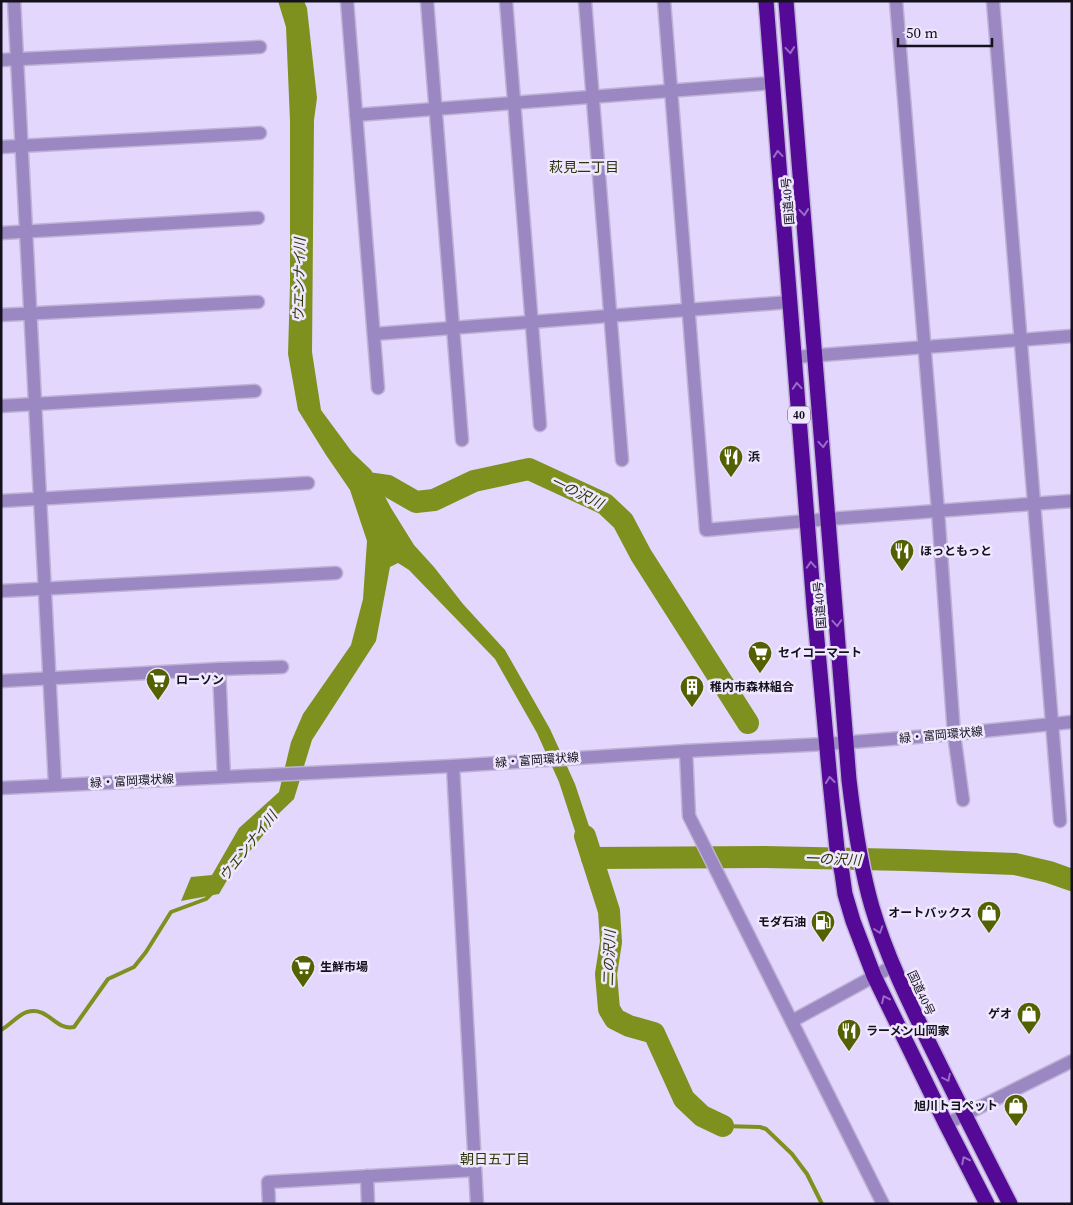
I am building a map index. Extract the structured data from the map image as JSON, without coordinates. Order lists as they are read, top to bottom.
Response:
{
  "streets": {
    "highway": ["国道40号", "40"],
    "street": ["緑・富岡環状線"]
  },
  "crossings": [
    ["国道40号", "緑・富岡環状線"]
  ],
  "districts": ["萩見二丁目", "朝日五丁目"],
  "water": ["ウエンナイ川", "一の沢川", "二の沢川"],
  "places": {
    "restaurant": ["浜", "ほっともっと", "ラーメン山岡家"],
    "supermarket": ["セイコーマート", "ローソン", "生鮮市場"],
    "building": ["稚内市森林組合"],
    "shop": ["オートバックス", "ゲオ", "旭川トヨペット"],
    "fuel station": ["モダ石油"]
  },
  "scale_bar": "50 m"
}
